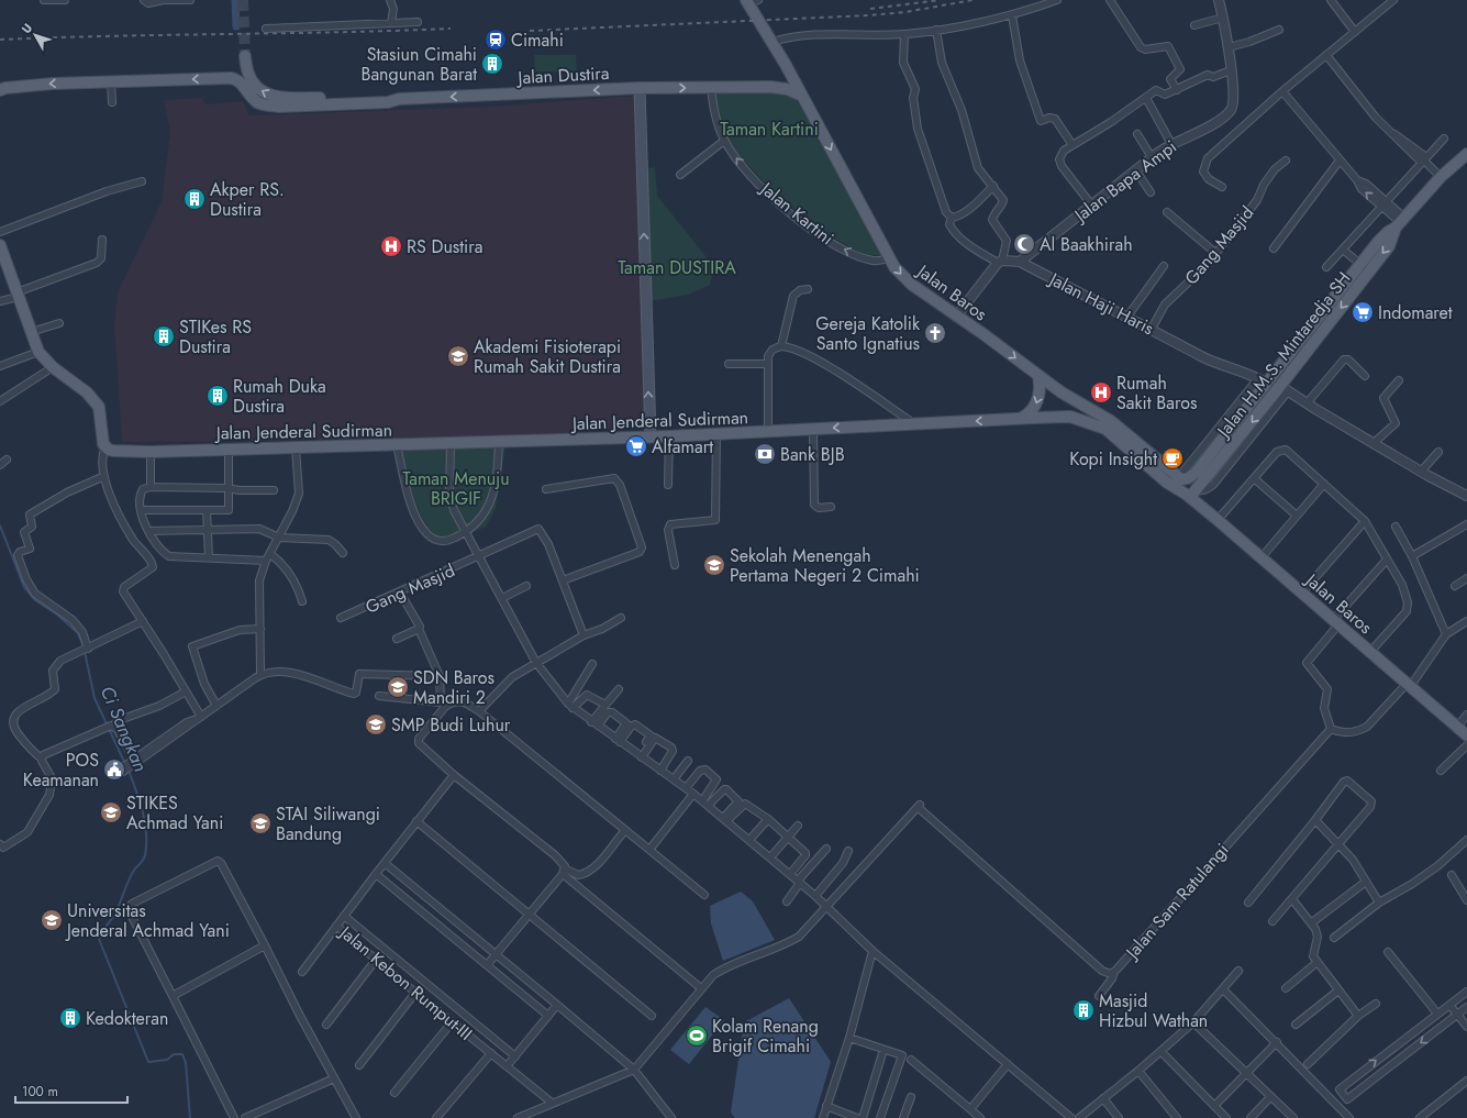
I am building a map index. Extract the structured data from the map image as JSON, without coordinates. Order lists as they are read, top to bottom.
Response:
{
  "streets": {
    "main road": [
      "Jalan Dustira",
      "Jalan Baros",
      "Jalan H.M.S. Mintaredja SH",
      "Jalan Jenderal Sudirman"
    ],
    "street": [
      "Jalan Bapa Ampi",
      "Jalan Kartini",
      "Gang Masjid",
      "Jalan Haji Haris",
      "Jalan Sam Ratulangi",
      "Jalan Kebon Rumput-III"
    ]
  },
  "crossings": [
    ["Jalan Dustira", "Jalan Kartini"],
    ["Jalan Dustira", "Jalan Baros"],
    ["Jalan Bapa Ampi", "Jalan Haji Haris"],
    ["Jalan Kartini", "Jalan Baros"],
    ["Gang Masjid", "Jalan Haji Haris"],
    ["Jalan Baros", "Jalan H.M.S. Mintaredja SH"],
    ["Jalan Baros", "Jalan Jenderal Sudirman"],
    ["Jalan Haji Haris", "Jalan H.M.S. Mintaredja SH"],
    ["Jalan H.M.S. Mintaredja SH", "Jalan Jenderal Sudirman"]
  ],
  "one_way": ["Jalan Kartini", "Jalan Baros"],
  "water": ["Ci Sangkan"],
  "parks": ["Taman Kartini", "Taman DUSTIRA", "Taman Menuju BRIGIF"],
  "places": {
    "station": ["Cimahi"],
    "building": [
      "Stasiun Cimahi Bangunan Barat",
      "Akper RS. Dustira",
      "STIKes RS Dustira",
      "Rumah Duka Dustira",
      "Masjid Hizbul Wathan",
      "Kedokteran"
    ],
    "mosque": ["Al Baakhirah"],
    "hospital": ["RS Dustira", "Rumah Sakit Baros"],
    "supermarket": ["Indomaret", "Alfamart"],
    "church": ["Gereja Katolik Santo Ignatius"],
    "school or university": [
      "Akademi Fisioterapi Rumah Sakit Dustira",
      "Sekolah Menengah Pertama Negeri 2 Cimahi",
      "SDN Baros Mandiri 2",
      "SMP Budi Luhur",
      "STIKES Achmad Yani",
      "STAI Siliwangi Bandung",
      "Universitas Jenderal Achmad Yani"
    ],
    "bank": ["Bank BJB"],
    "cafe": ["Kopi Insight"],
    "public building": ["POS Keamanan"],
    "sports": ["Kolam Renang Brigif Cimahi"]
  },
  "scale_bar": "100 m",
  "north": "top left"
}
